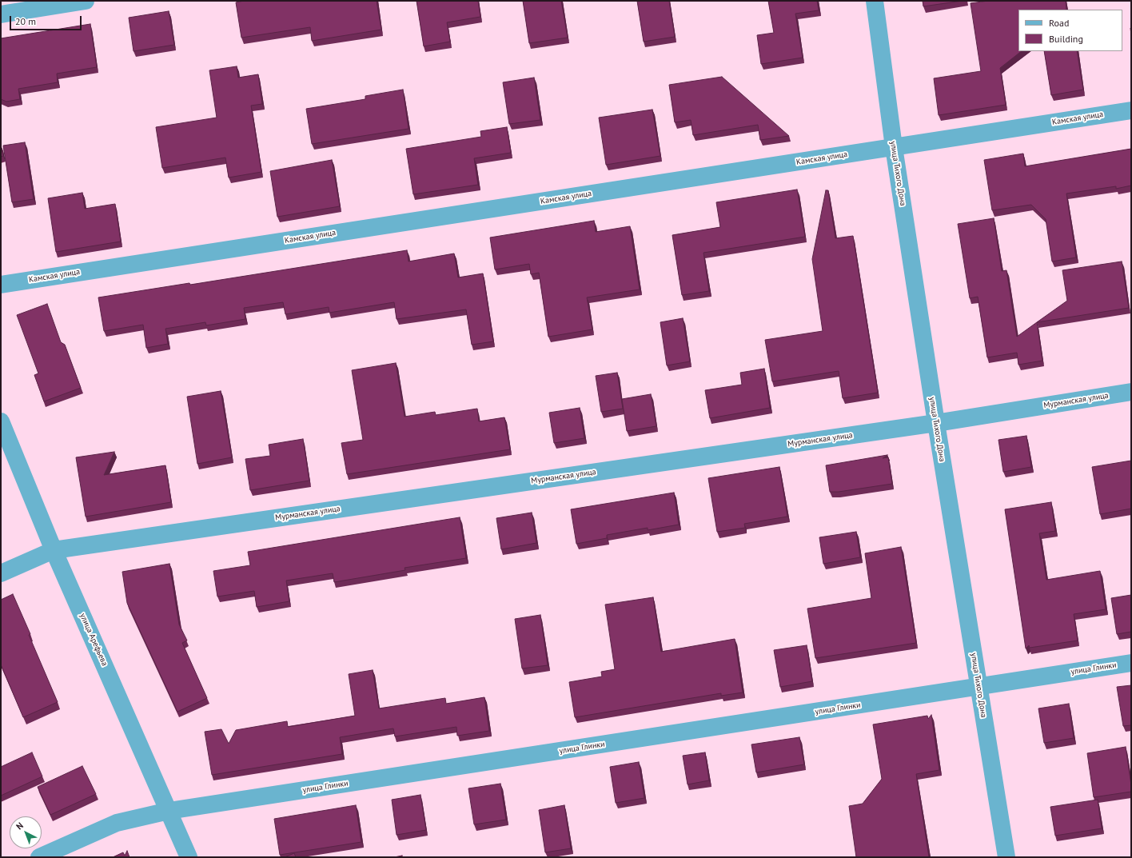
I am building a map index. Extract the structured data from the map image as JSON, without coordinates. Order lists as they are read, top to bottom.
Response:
{
  "streets": {
    "street": [
      "Камская улица",
      "улица Тихого Дона",
      "Мурманская улица",
      "улица Арефьева",
      "улица Глинки"
    ]
  },
  "crossings": [
    ["Камская улица", "улица Тихого Дона"],
    ["улица Тихого Дона", "Мурманская улица"],
    ["улица Тихого Дона", "улица Глинки"],
    ["Мурманская улица", "улица Арефьева"],
    ["улица Арефьева", "улица Глинки"]
  ],
  "legend": ["Road", "Building"],
  "scale_bar": "20 m",
  "north": "top left"
}
